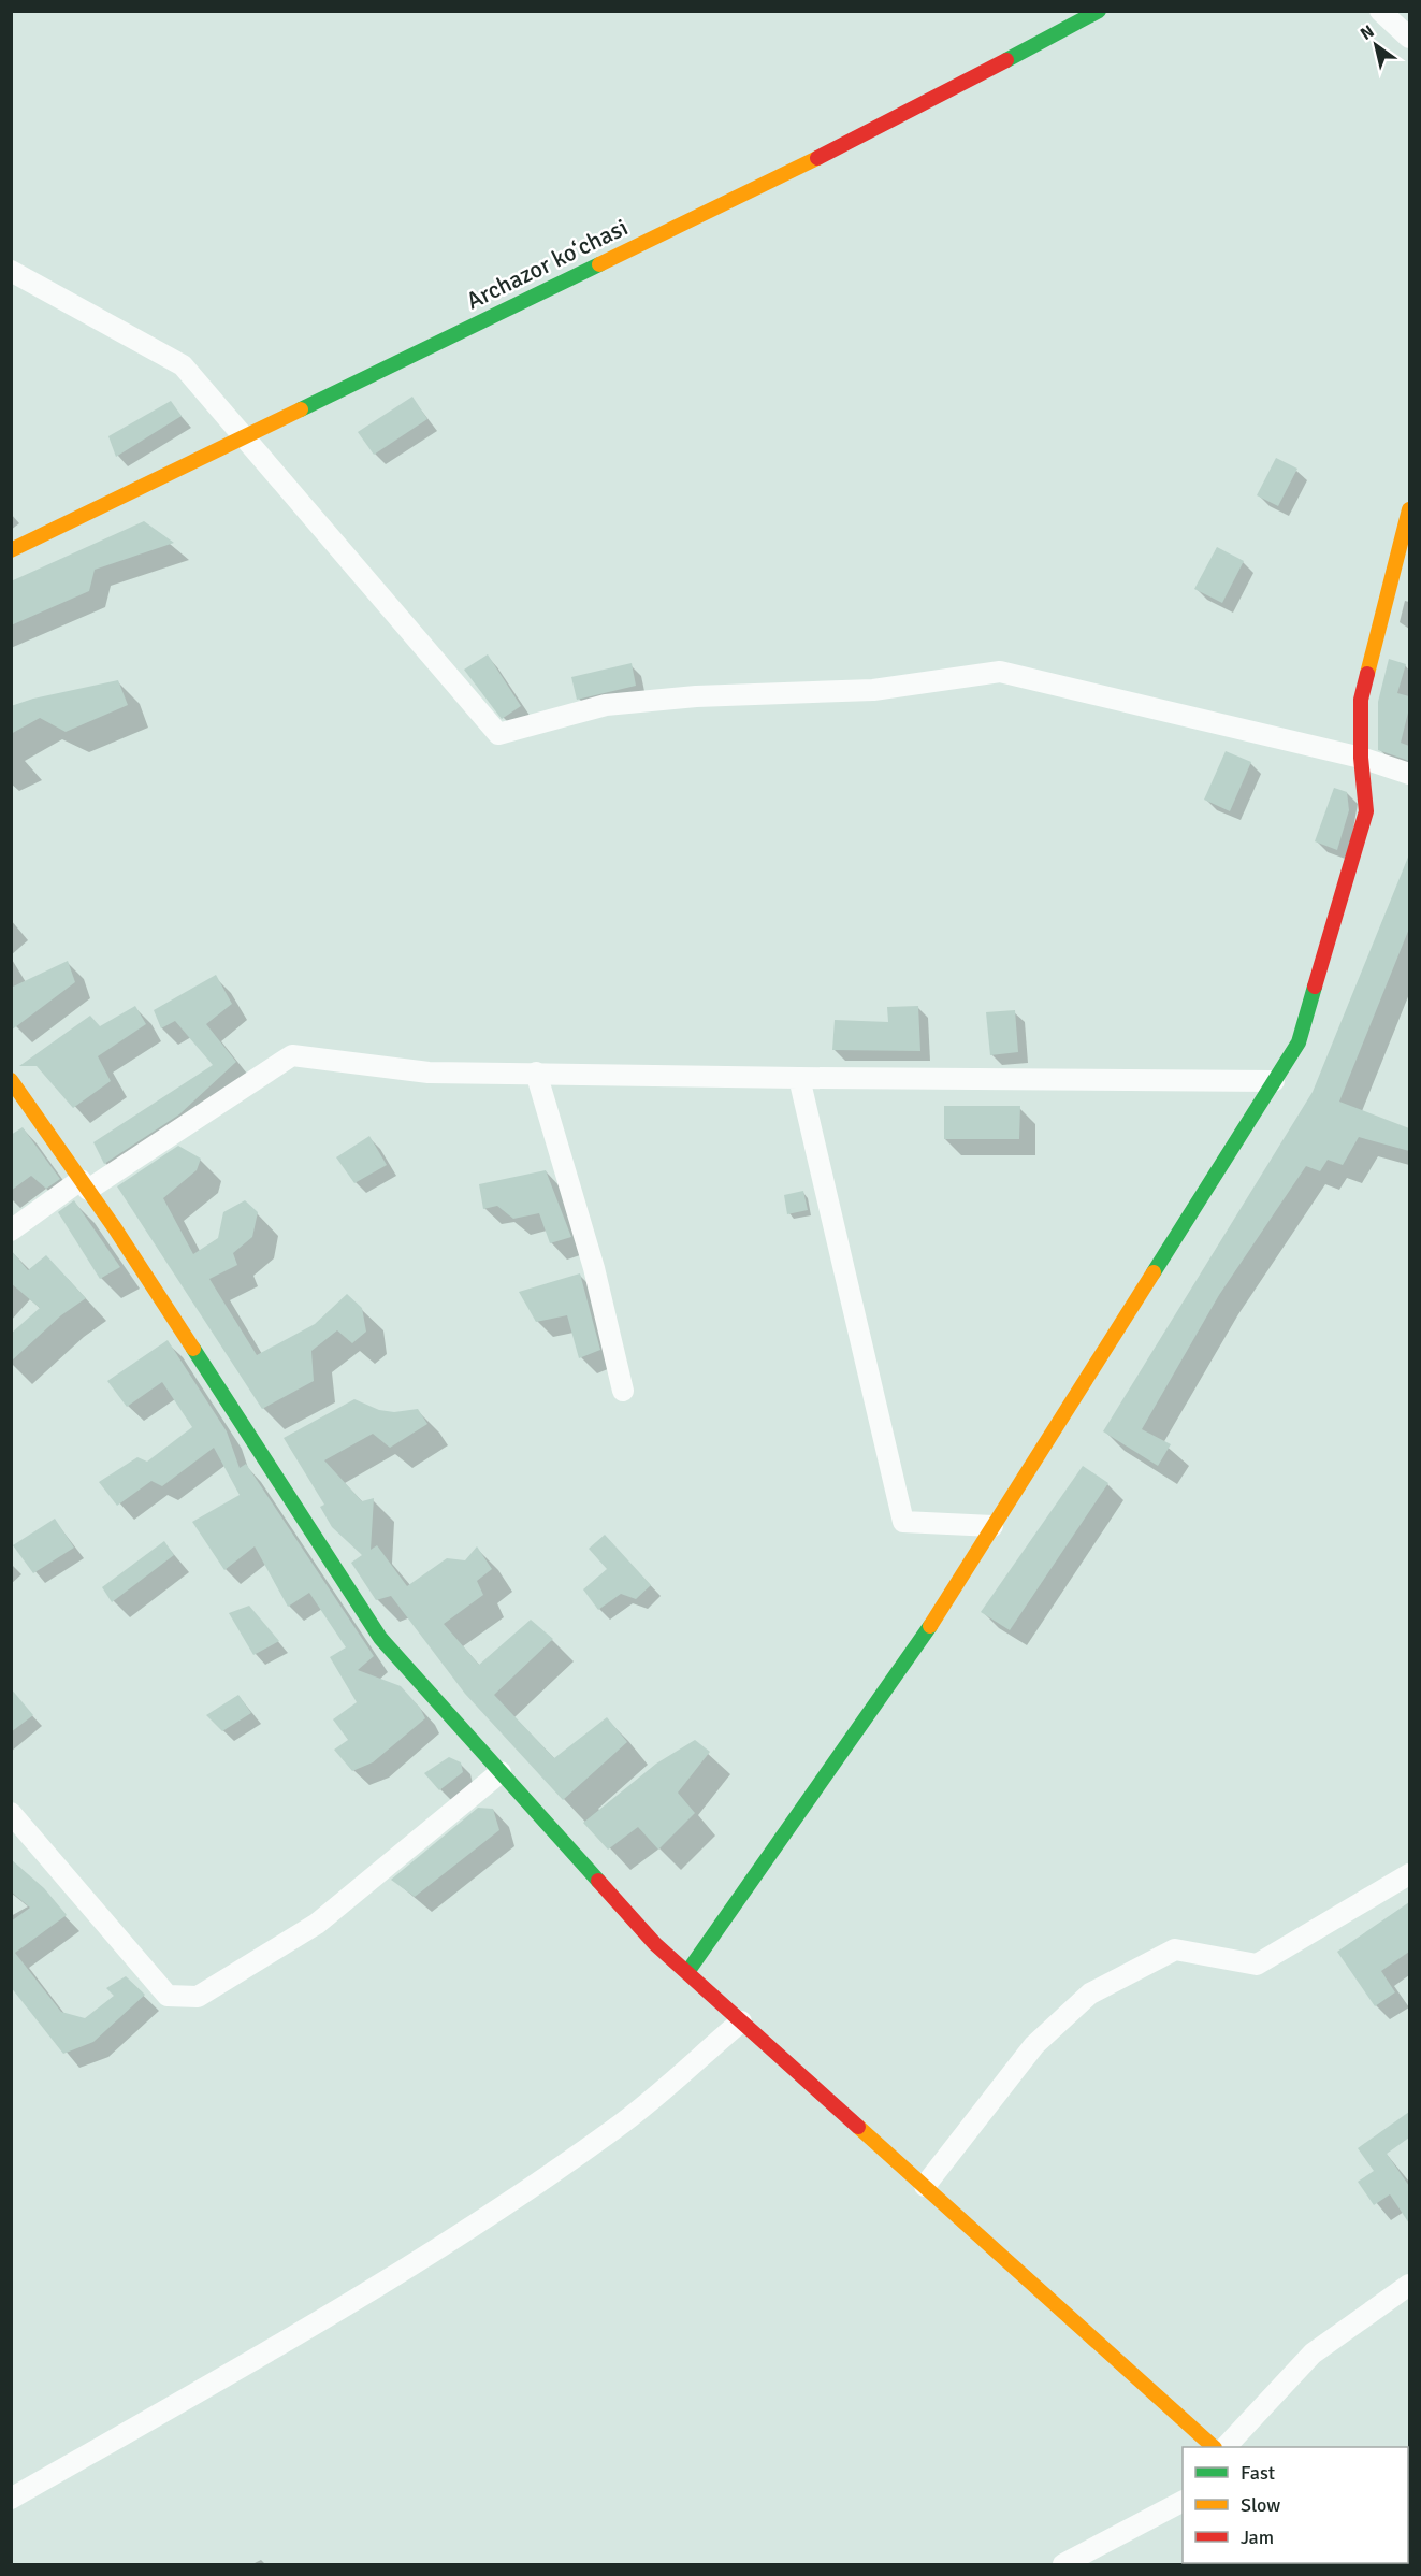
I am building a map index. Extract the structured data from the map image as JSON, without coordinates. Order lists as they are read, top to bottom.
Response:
{
  "streets": {
    "street": ["Archazor koʻchasi"]
  },
  "legend": ["Fast", "Slow", "Jam"],
  "north": "top left"
}
